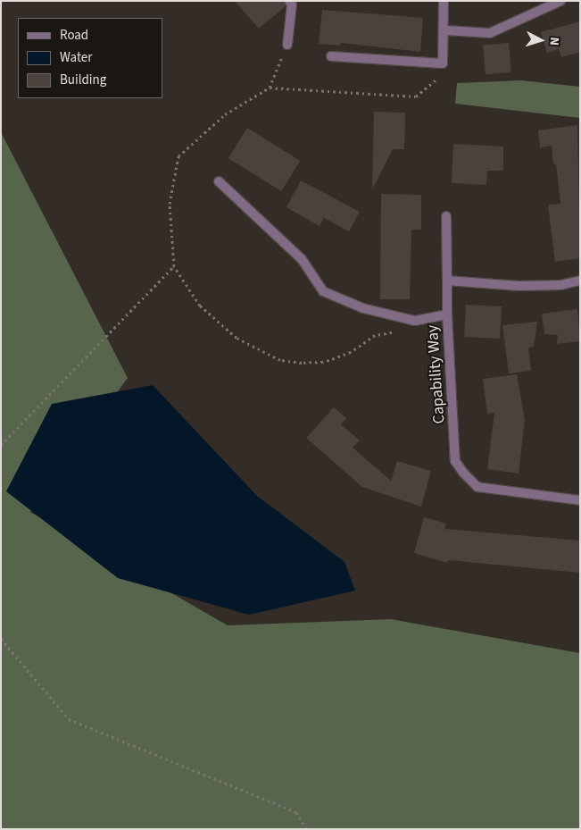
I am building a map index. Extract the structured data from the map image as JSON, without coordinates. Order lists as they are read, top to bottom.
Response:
{
  "streets": {
    "street": ["Capability Way"]
  },
  "legend": ["Road", "Water", "Building"],
  "north": "right"
}
